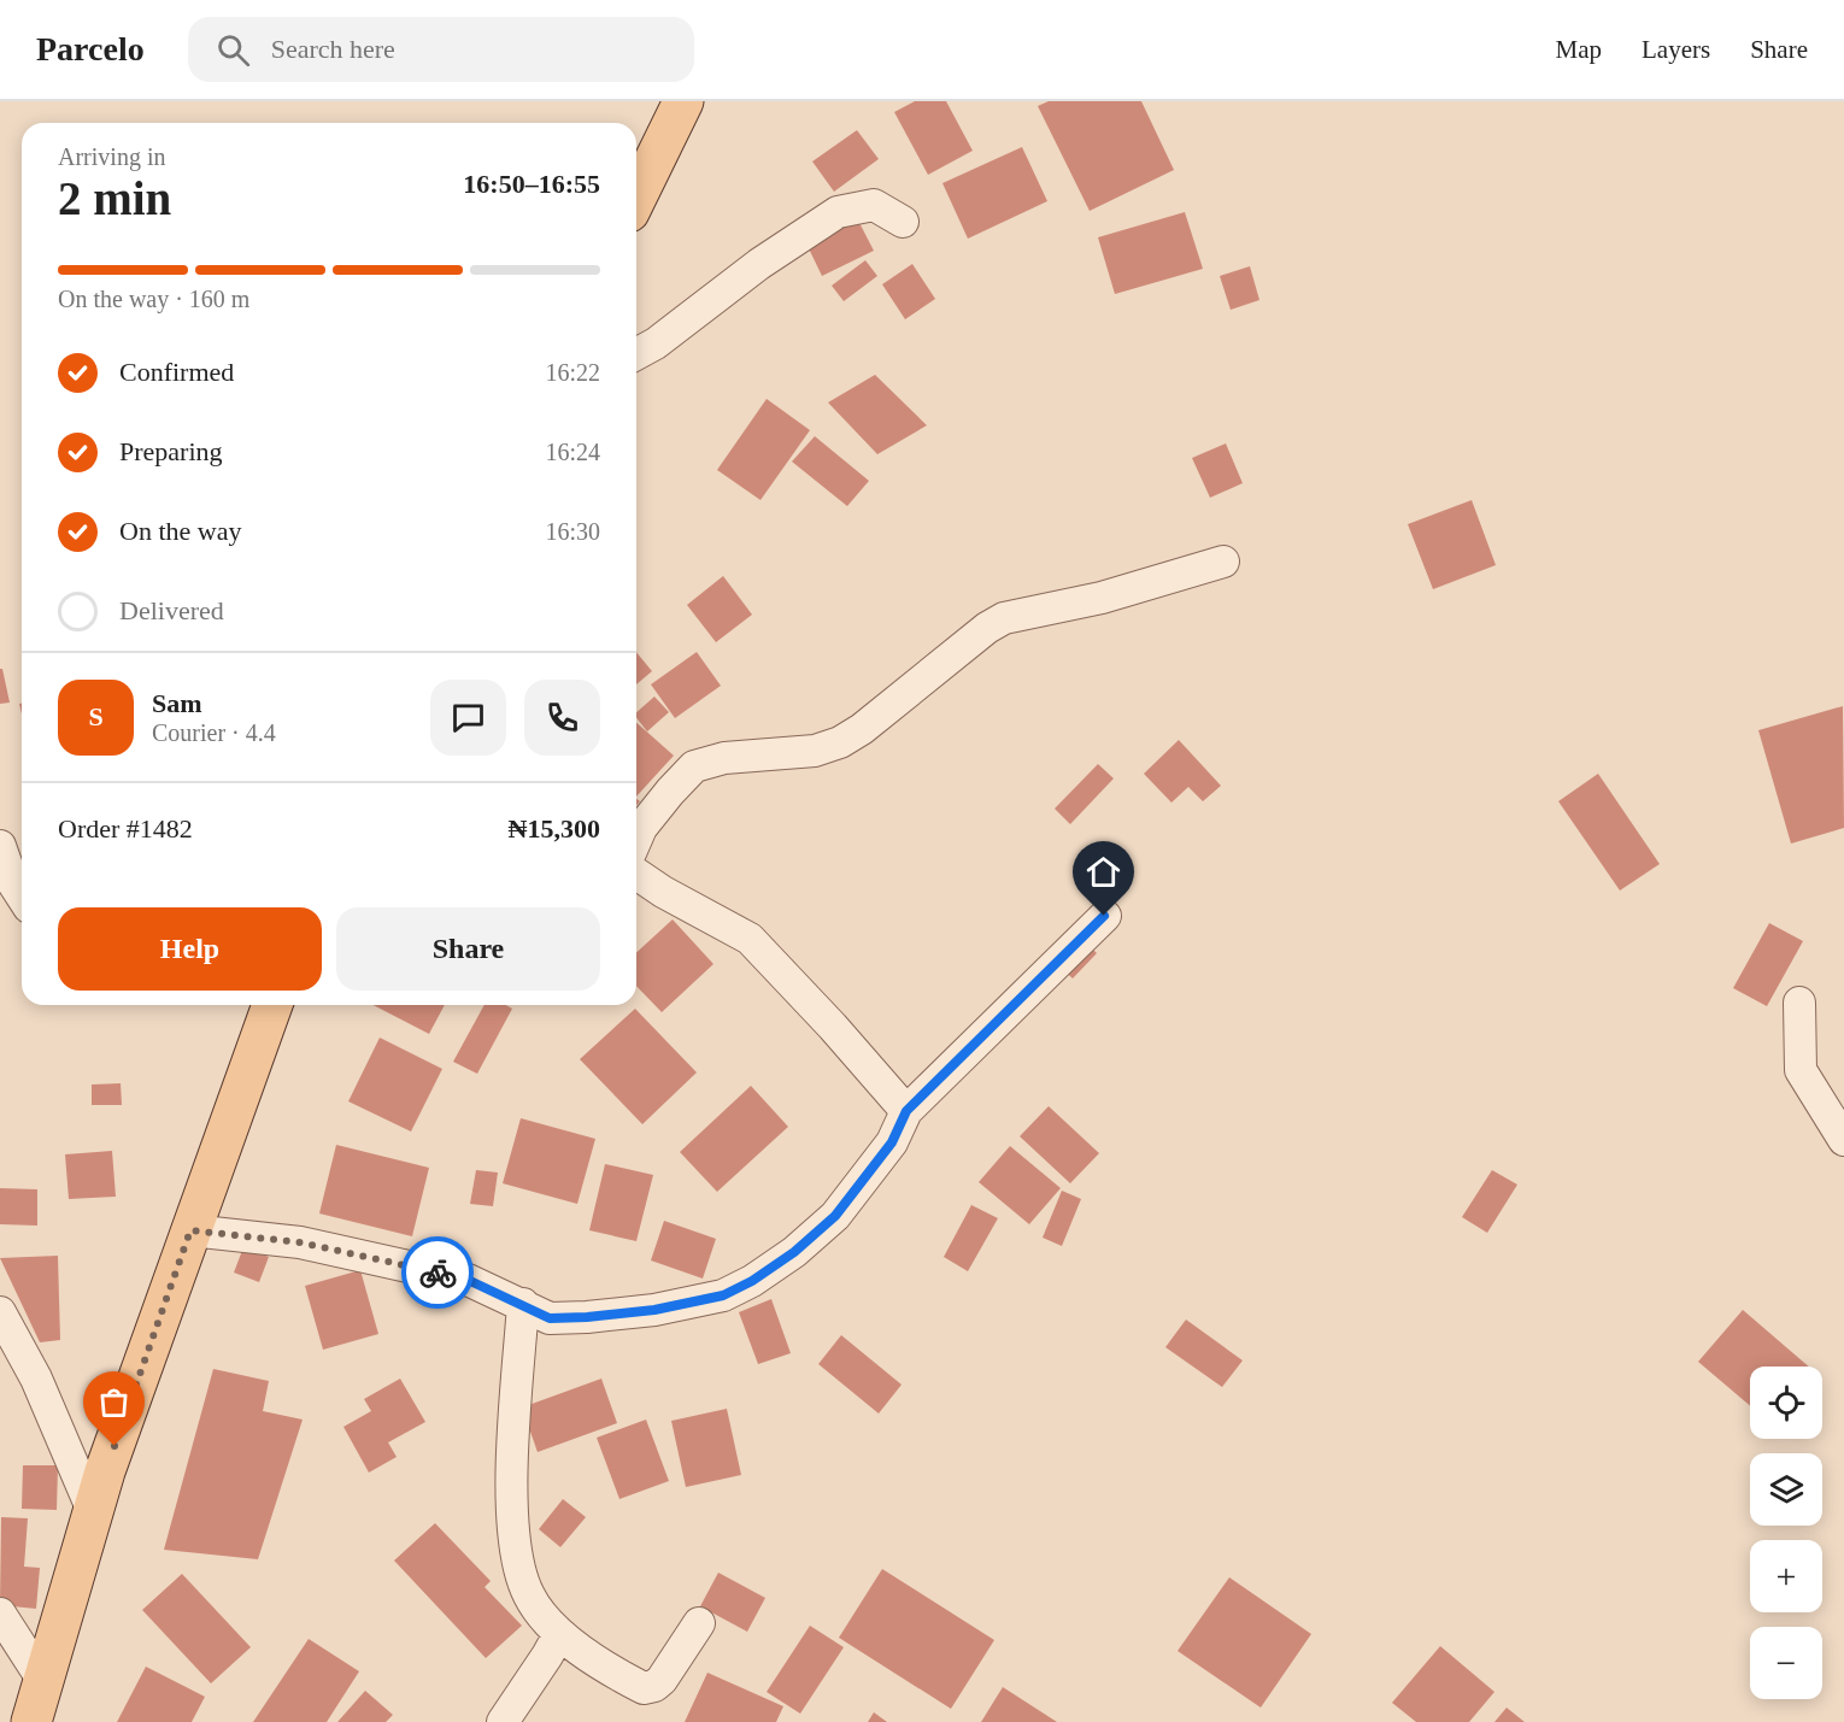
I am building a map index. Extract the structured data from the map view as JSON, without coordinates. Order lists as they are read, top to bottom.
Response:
{
  "page": {
    "header": "Parcelo",
    "search": "Search here",
    "nav": ["Map", "Layers", "Share"],
    "heading": ["2 min", "Arriving in", "16:50–16:55"],
    "panel": [
      "Sam",
      "Courier · 4.4",
      "Order #1482",
      "₦15,300"
    ],
    "bar": "On the way · 160 m",
    "list": [
      ["Confirmed", "16:22"],
      ["Preparing", "16:24"],
      ["On the way", "16:30"],
      "Delivered"
    ],
    "round": "S",
    "buttons": ["Help", "Share"],
    "map_buttons": ["+", "−"]
  }
}
